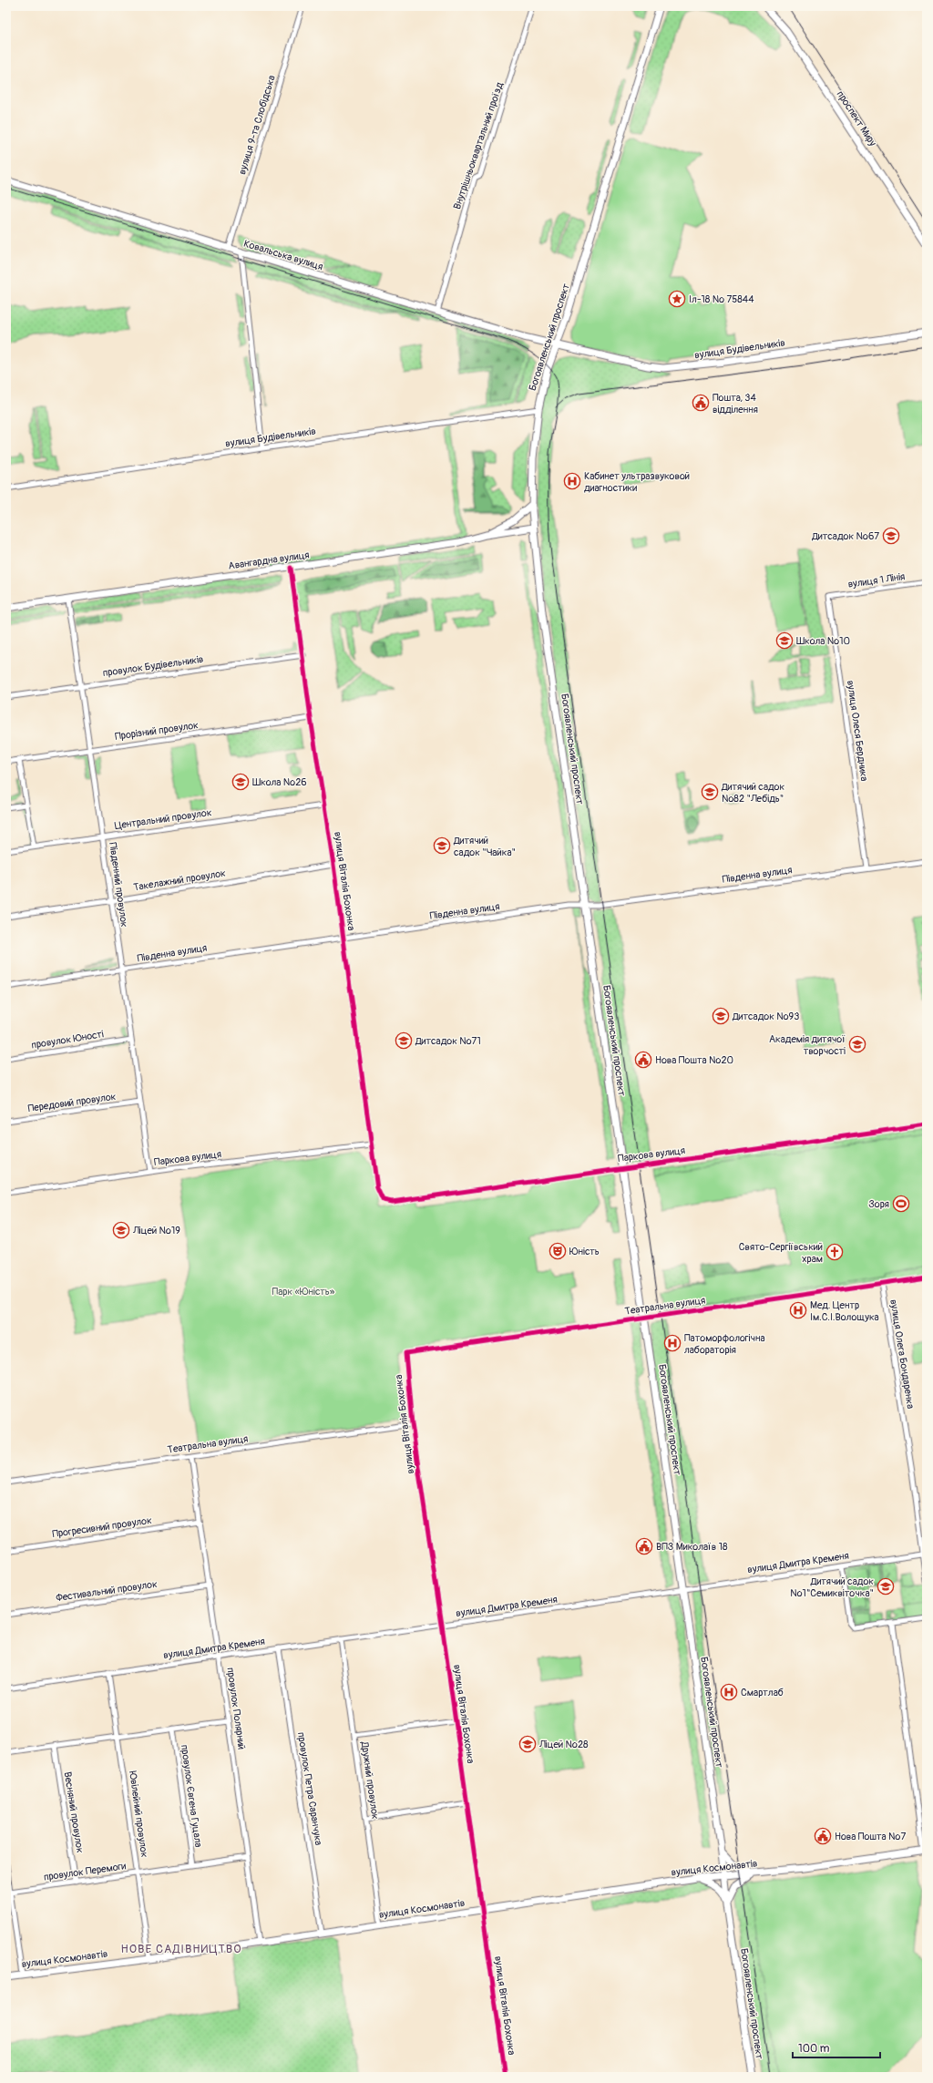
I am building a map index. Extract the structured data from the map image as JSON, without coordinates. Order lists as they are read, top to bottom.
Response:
{
  "streets": {
    "main road": [
      "проспект Миру",
      "Ковальська вулиця",
      "Богоявленський проспект",
      "вулиця Будівельників",
      "Авангардна вулиця",
      "вулиця Космонавтів"
    ],
    "street": [
      "вулиця 9-та Слобідська",
      "Внутрішньоквартальний проїзд",
      "вулиця 1 Лінія",
      "провулок Будівельників",
      "Прорізний провулок",
      "вулиця Олеся Бердника",
      "Центральний провулок",
      "Південна вулиця",
      "Такелажний провулок",
      "вулиця Віталія Бохонка",
      "Південний провулок",
      "провулок Юності",
      "Передовий провулок",
      "Паркова вулиця",
      "Театральна вулиця",
      "вулиця Олега Бондаренка",
      "Прогресивний провулок",
      "вулиця Дмитра Кременя",
      "Фестивальний провулок",
      "провулок Полярний",
      "Дружний провулок",
      "провулок Петра Саранчука",
      "провулок Євгена Гуцала",
      "Весняний провулок",
      "Ювілейний провулок",
      "провулок Перемоги"
    ]
  },
  "crossings": [
    ["вулиця 9-та Слобідська", "Ковальська вулиця"],
    ["Внутрішньоквартальний проїзд", "Ковальська вулиця"],
    ["Ковальська вулиця", "Богоявленський проспект"],
    ["Ковальська вулиця", "вулиця Будівельників"],
    ["Богоявленський проспект", "вулиця Будівельників"],
    ["Богоявленський проспект", "Авангардна вулиця"],
    ["Богоявленський проспект", "Південна вулиця"],
    ["Богоявленський проспект", "Паркова вулиця"],
    ["Богоявленський проспект", "Театральна вулиця"],
    ["Богоявленський проспект", "вулиця Дмитра Кременя"],
    ["Богоявленський проспект", "вулиця Космонавтів"],
    ["Авангардна вулиця", "вулиця Віталія Бохонка"],
    ["Авангардна вулиця", "Південний провулок"],
    ["вулиця 1 Лінія", "вулиця Олеся Бердника"],
    ["провулок Будівельників", "вулиця Віталія Бохонка"],
    ["провулок Будівельників", "Південний провулок"],
    ["Прорізний провулок", "вулиця Віталія Бохонка"],
    ["Прорізний провулок", "Південний провулок"],
    ["вулиця Олеся Бердника", "Південна вулиця"],
    ["Центральний провулок", "вулиця Віталія Бохонка"],
    ["Центральний провулок", "Південний провулок"],
    ["Південна вулиця", "вулиця Віталія Бохонка"],
    ["Південна вулиця", "Південний провулок"],
    ["Такелажний провулок", "вулиця Віталія Бохонка"],
    ["Такелажний провулок", "Південний провулок"],
    ["вулиця Віталія Бохонка", "Паркова вулиця"],
    ["вулиця Віталія Бохонка", "Театральна вулиця"],
    ["вулиця Віталія Бохонка", "вулиця Дмитра Кременя"],
    ["вулиця Віталія Бохонка", "вулиця Космонавтів"],
    ["Південний провулок", "провулок Юності"],
    ["Південний провулок", "Передовий провулок"],
    ["Південний провулок", "Паркова вулиця"],
    ["Театральна вулиця", "вулиця Олега Бондаренка"],
    ["Театральна вулиця", "провулок Полярний"],
    ["вулиця Олега Бондаренка", "вулиця Дмитра Кременя"],
    ["Прогресивний провулок", "провулок Полярний"],
    ["вулиця Дмитра Кременя", "провулок Полярний"],
    ["вулиця Дмитра Кременя", "Дружний провулок"],
    ["вулиця Дмитра Кременя", "провулок Петра Саранчука"],
    ["вулиця Дмитра Кременя", "Ювілейний провулок"],
    ["Фестивальний провулок", "провулок Полярний"],
    ["провулок Полярний", "вулиця Космонавтів"],
    ["провулок Полярний", "провулок Перемоги"],
    ["Дружний провулок", "вулиця Космонавтів"],
    ["провулок Петра Саранчука", "вулиця Космонавтів"],
    ["провулок Євгена Гуцала", "провулок Перемоги"],
    ["Весняний провулок", "провулок Перемоги"],
    ["Ювілейний провулок", "вулиця Космонавтів"],
    ["Ювілейний провулок", "провулок Перемоги"]
  ],
  "districts": ["НОВЕ САДІВНИЦТВО"],
  "parks": ["Парк «Юність»"],
  "places": {
    "place": ["Іл-18 № 75844"],
    "public building": [
      "Пошта, 34 відділення",
      "Нова Пошта №20",
      "ВПЗ Миколаїв 18",
      "Нова Пошта №7"
    ],
    "hospital": [
      "Кабинет ультразвуковой диагностики",
      "Мед. Центр Ім.С.І.Волощука",
      "Патоморфологічна лабораторія",
      "Смартлаб"
    ],
    "school or university": [
      "Дитсадок №67",
      "Школа №10",
      "Школа №26",
      "Дитячий садок №82 \"Лебідь\"",
      "Дитячий садок \"Чайка\"",
      "Дитсадок №93",
      "Дитсадок №71",
      "Академія дитячої творчості",
      "Ліцей №19",
      "Дитячий садок №1\"Семиквіточка\"",
      "Ліцей №28"
    ],
    "sports": ["Зоря"],
    "theatre": ["Юність"],
    "church": ["Свято-Сергіївський храм"]
  },
  "scale_bar": "100 m"
}
